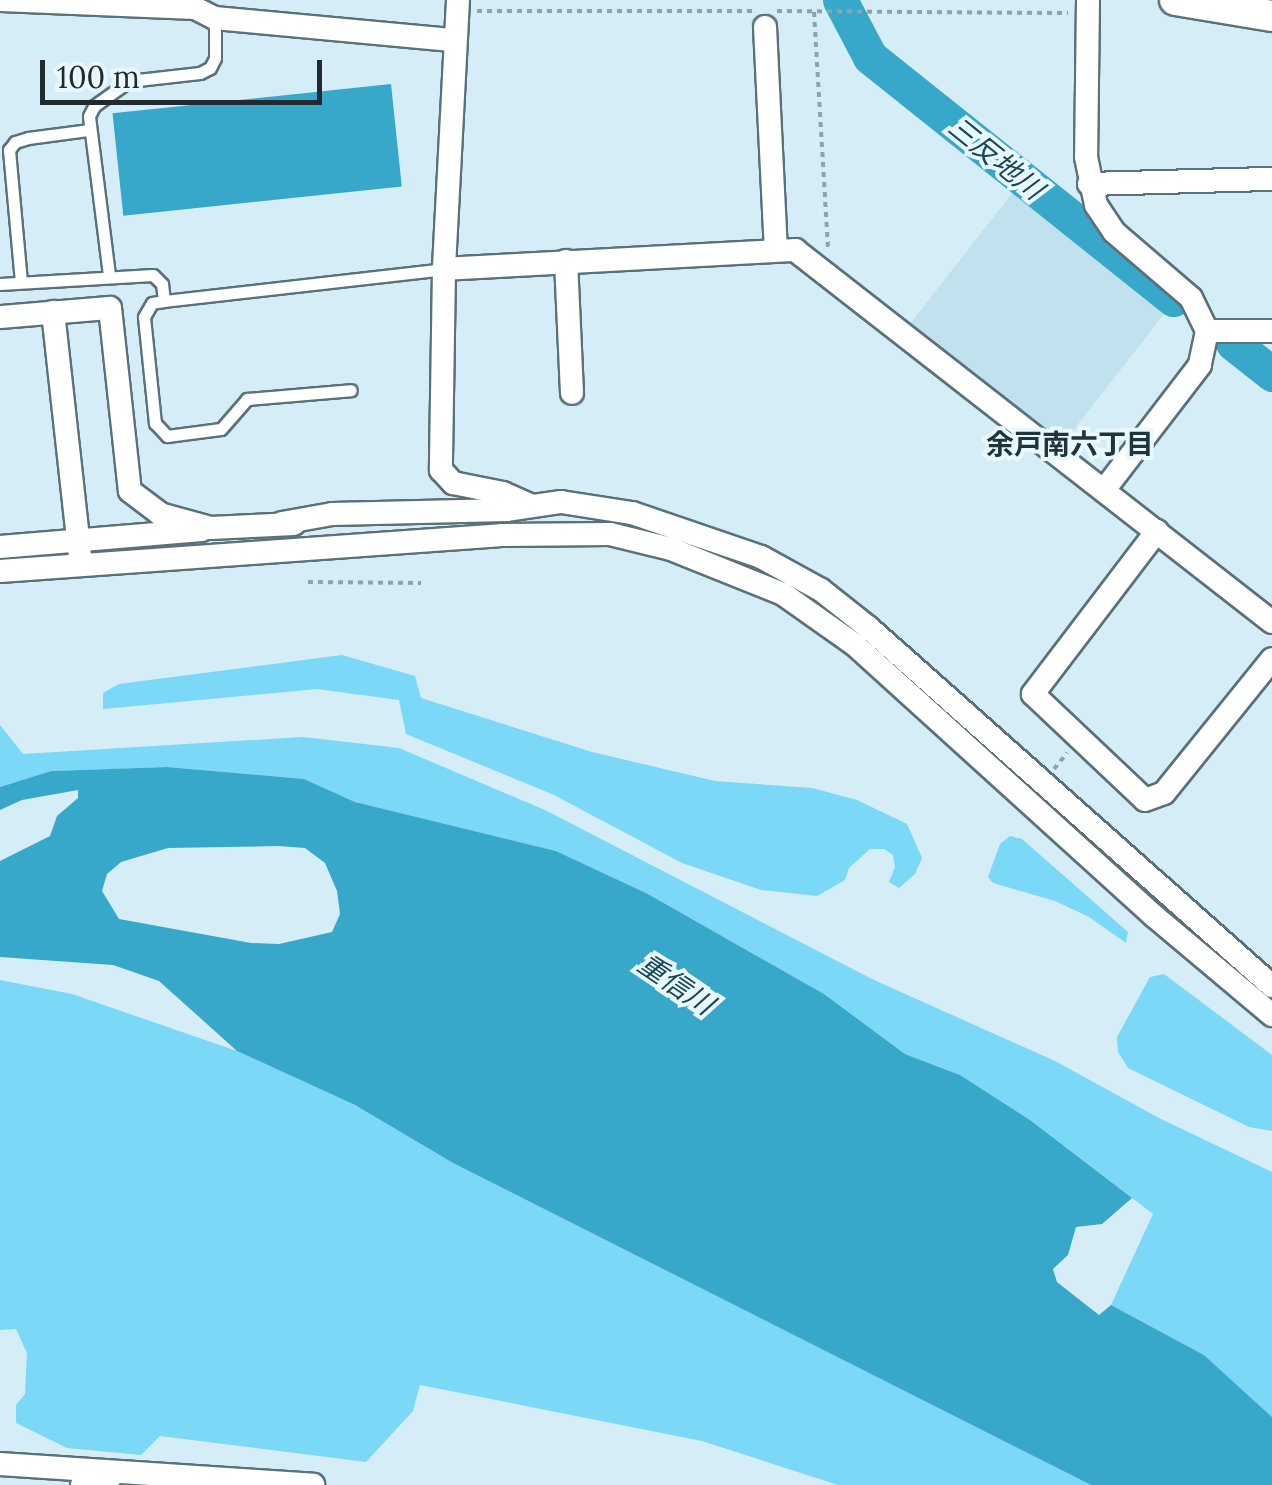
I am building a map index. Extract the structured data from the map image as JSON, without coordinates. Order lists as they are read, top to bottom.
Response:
{
  "districts": ["余戸南六丁目"],
  "water": ["三反地川", "重信川"],
  "scale_bar": "100 m"
}
